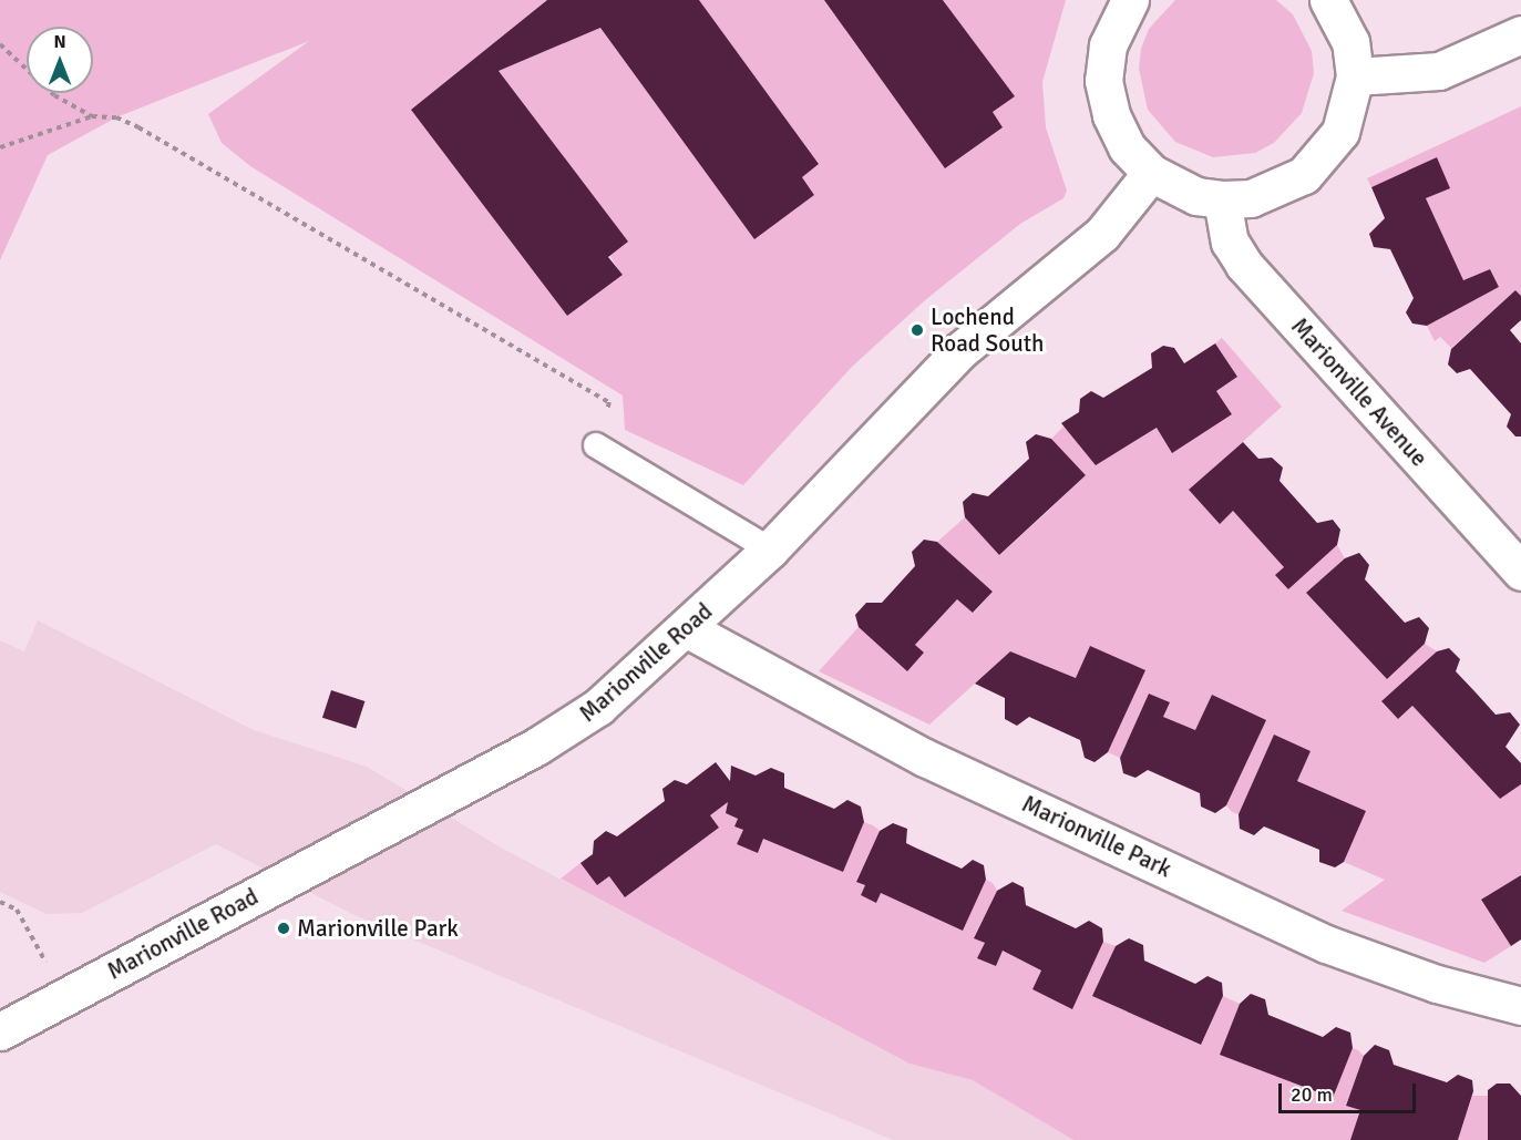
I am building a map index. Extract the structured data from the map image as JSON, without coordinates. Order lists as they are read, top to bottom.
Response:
{
  "streets": {
    "street": ["Marionville Avenue", "Marionville Road", "Marionville Park"]
  },
  "crossings": [
    ["Marionville Road", "Marionville Park"]
  ],
  "places": ["Lochend Road South", "Marionville Park"],
  "scale_bar": "20 m",
  "north": "top"
}
